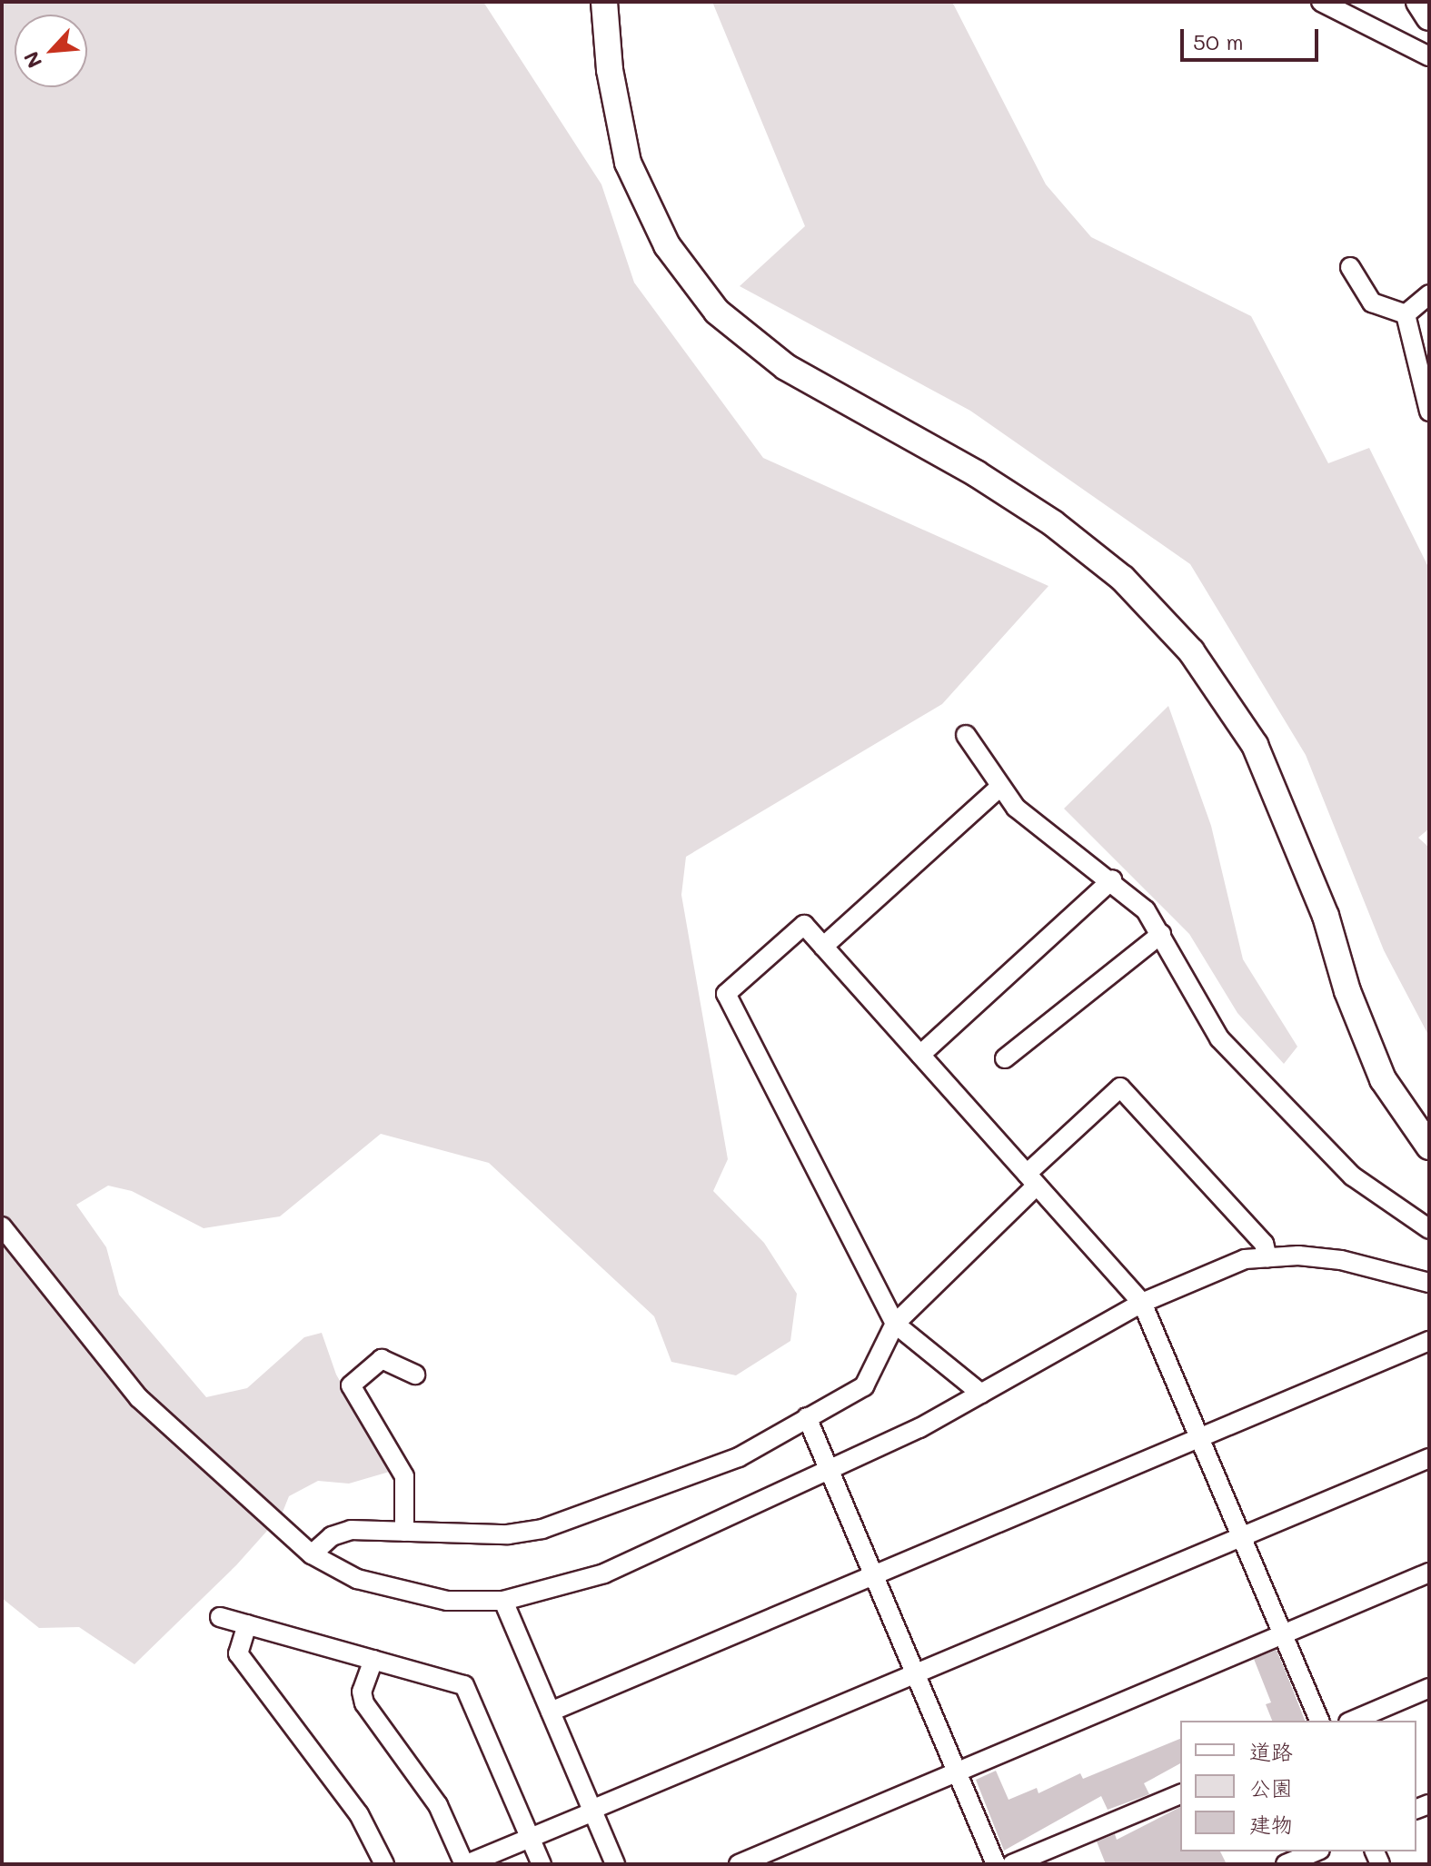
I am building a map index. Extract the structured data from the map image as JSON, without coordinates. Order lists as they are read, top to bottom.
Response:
{
  "legend": ["道路", "公園", "建物"],
  "scale_bar": "50 m",
  "north": "bottom left"
}
